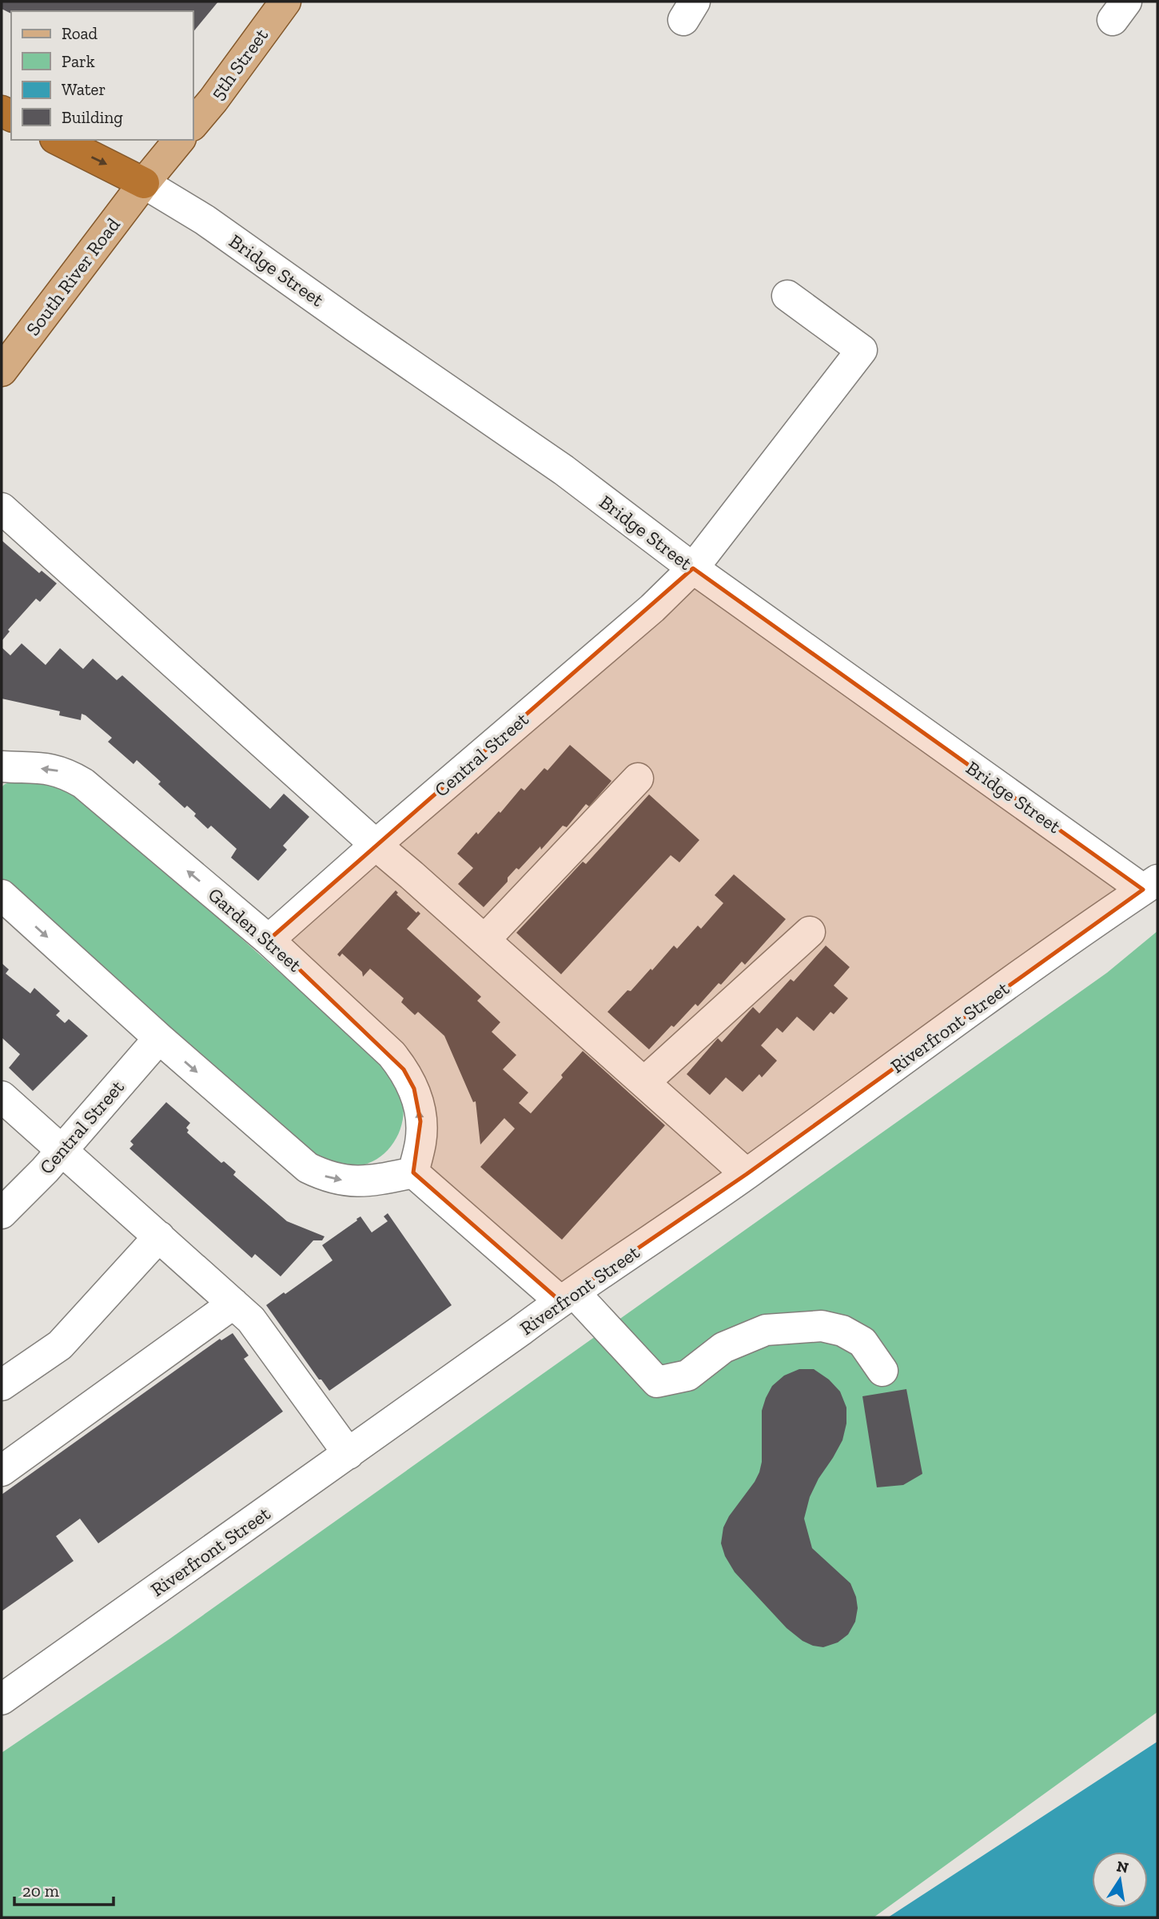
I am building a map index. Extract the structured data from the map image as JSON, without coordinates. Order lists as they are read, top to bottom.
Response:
{
  "streets": {
    "main road": ["5th Street", "South River Road"],
    "street": [
      "Bridge Street",
      "Central Street",
      "Garden Street",
      "Riverfront Street"
    ]
  },
  "crossings": [
    ["Bridge Street", "South River Road"],
    ["Bridge Street", "Central Street"],
    ["Bridge Street", "Riverfront Street"],
    ["Central Street", "Garden Street"]
  ],
  "legend": [
    "Road",
    "Park",
    "Water",
    "Building"
  ],
  "scale_bar": "20 m",
  "north": "top"
}
